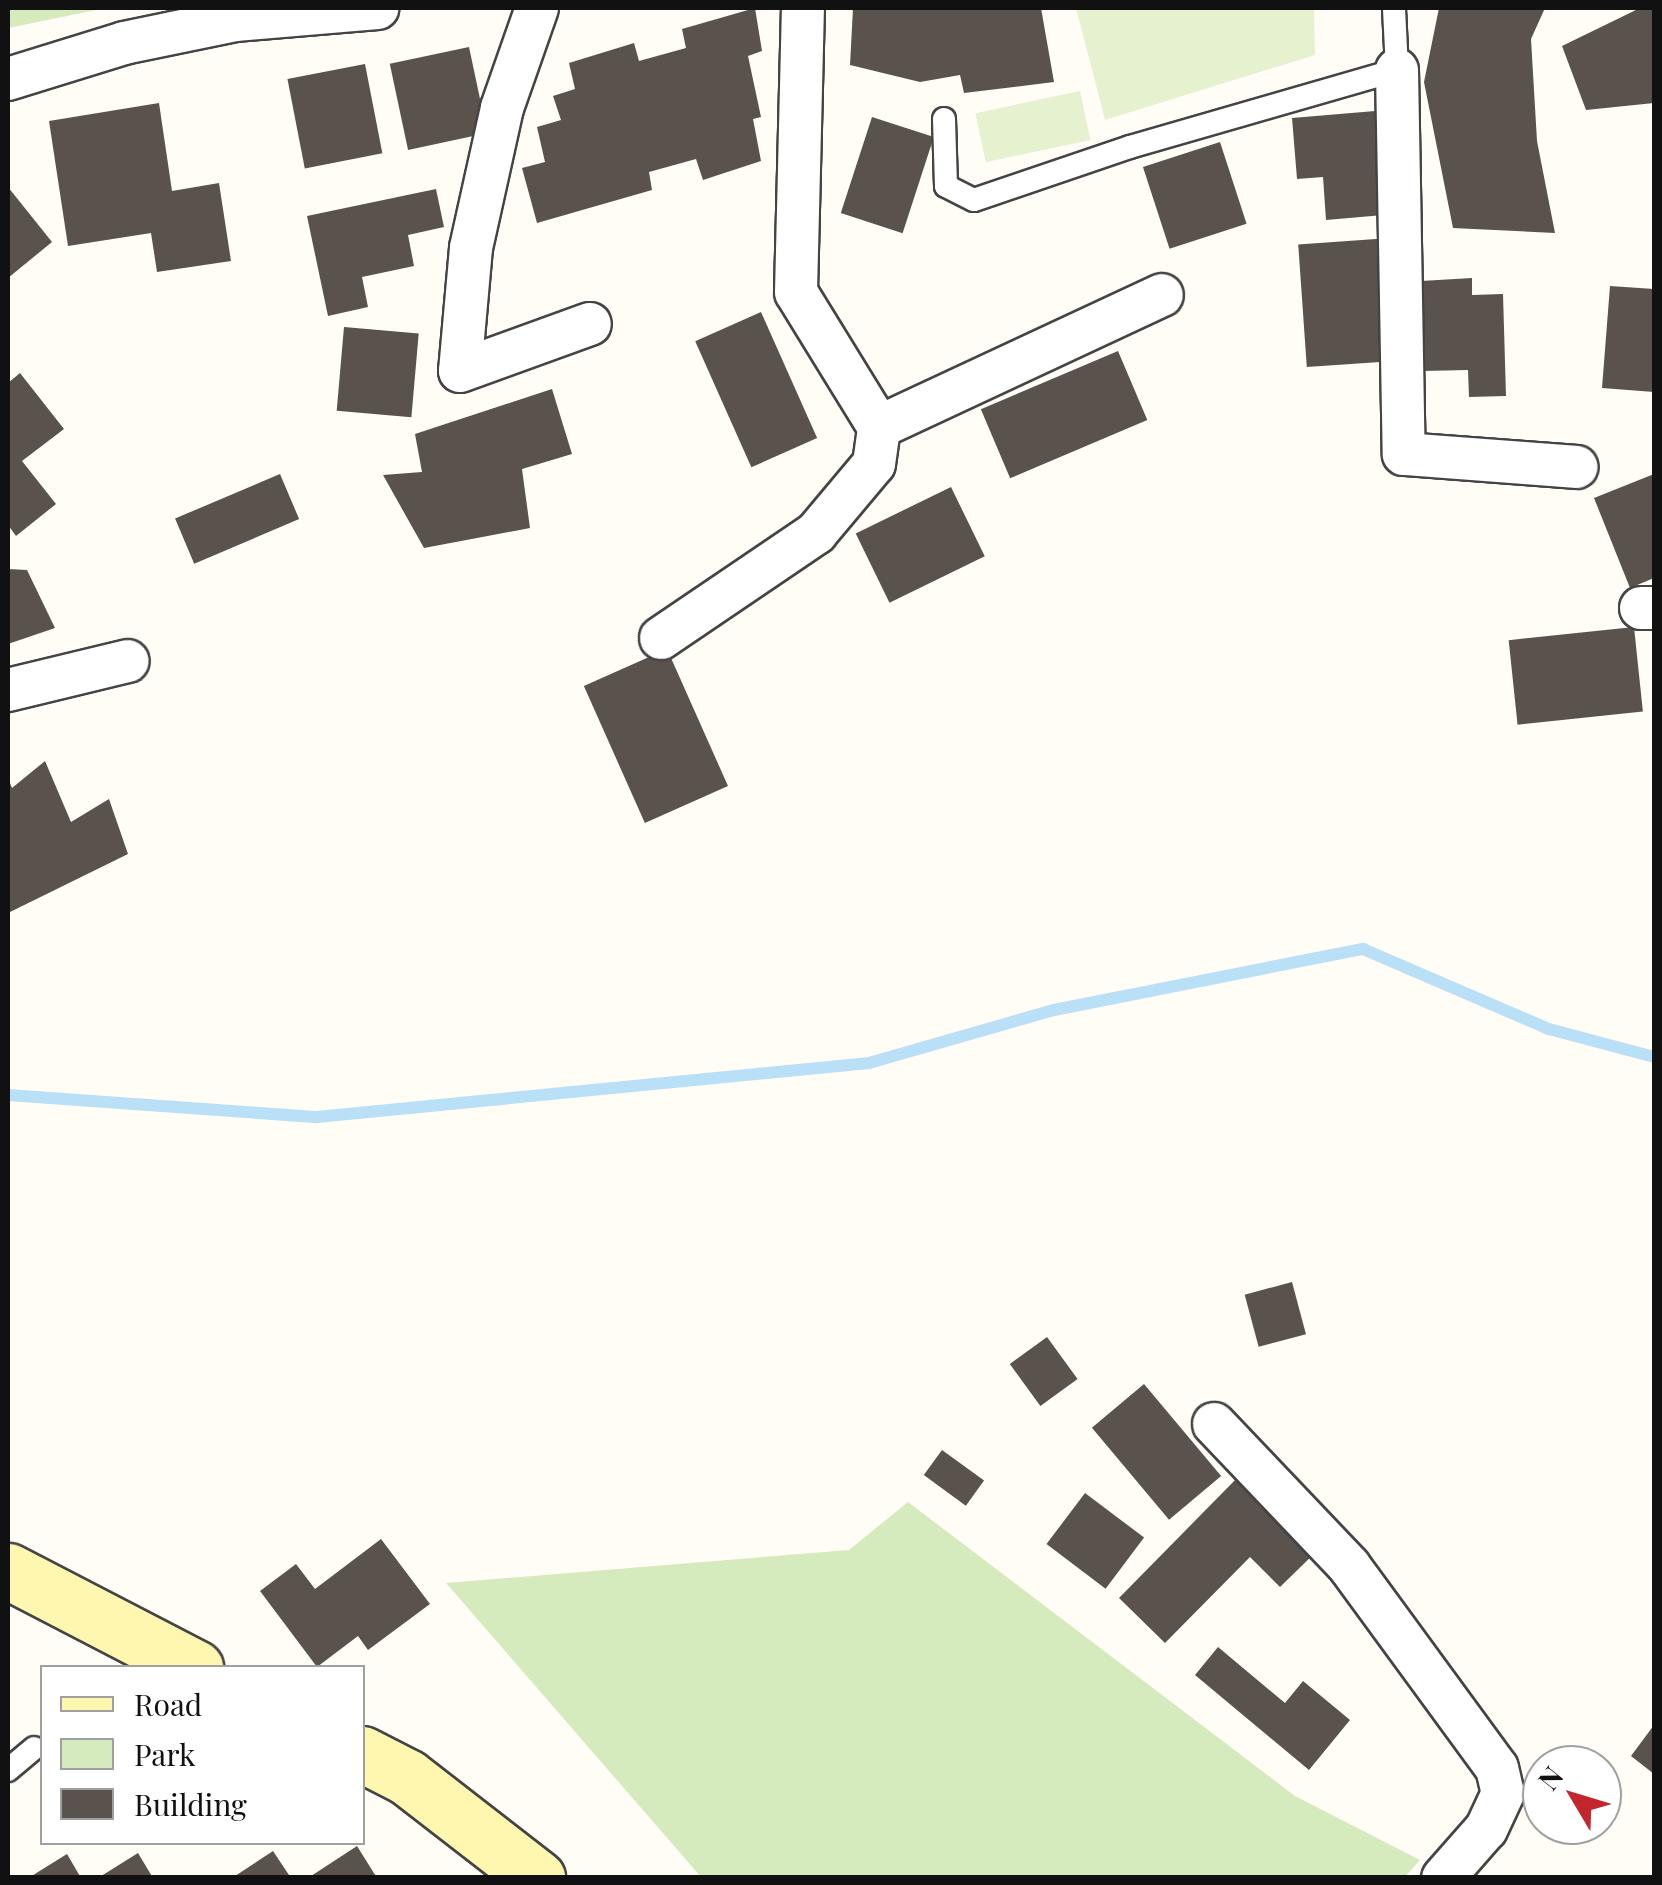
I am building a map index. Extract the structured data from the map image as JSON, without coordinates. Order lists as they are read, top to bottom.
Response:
{
  "legend": ["Road", "Park", "Building"],
  "north": "top left"
}
